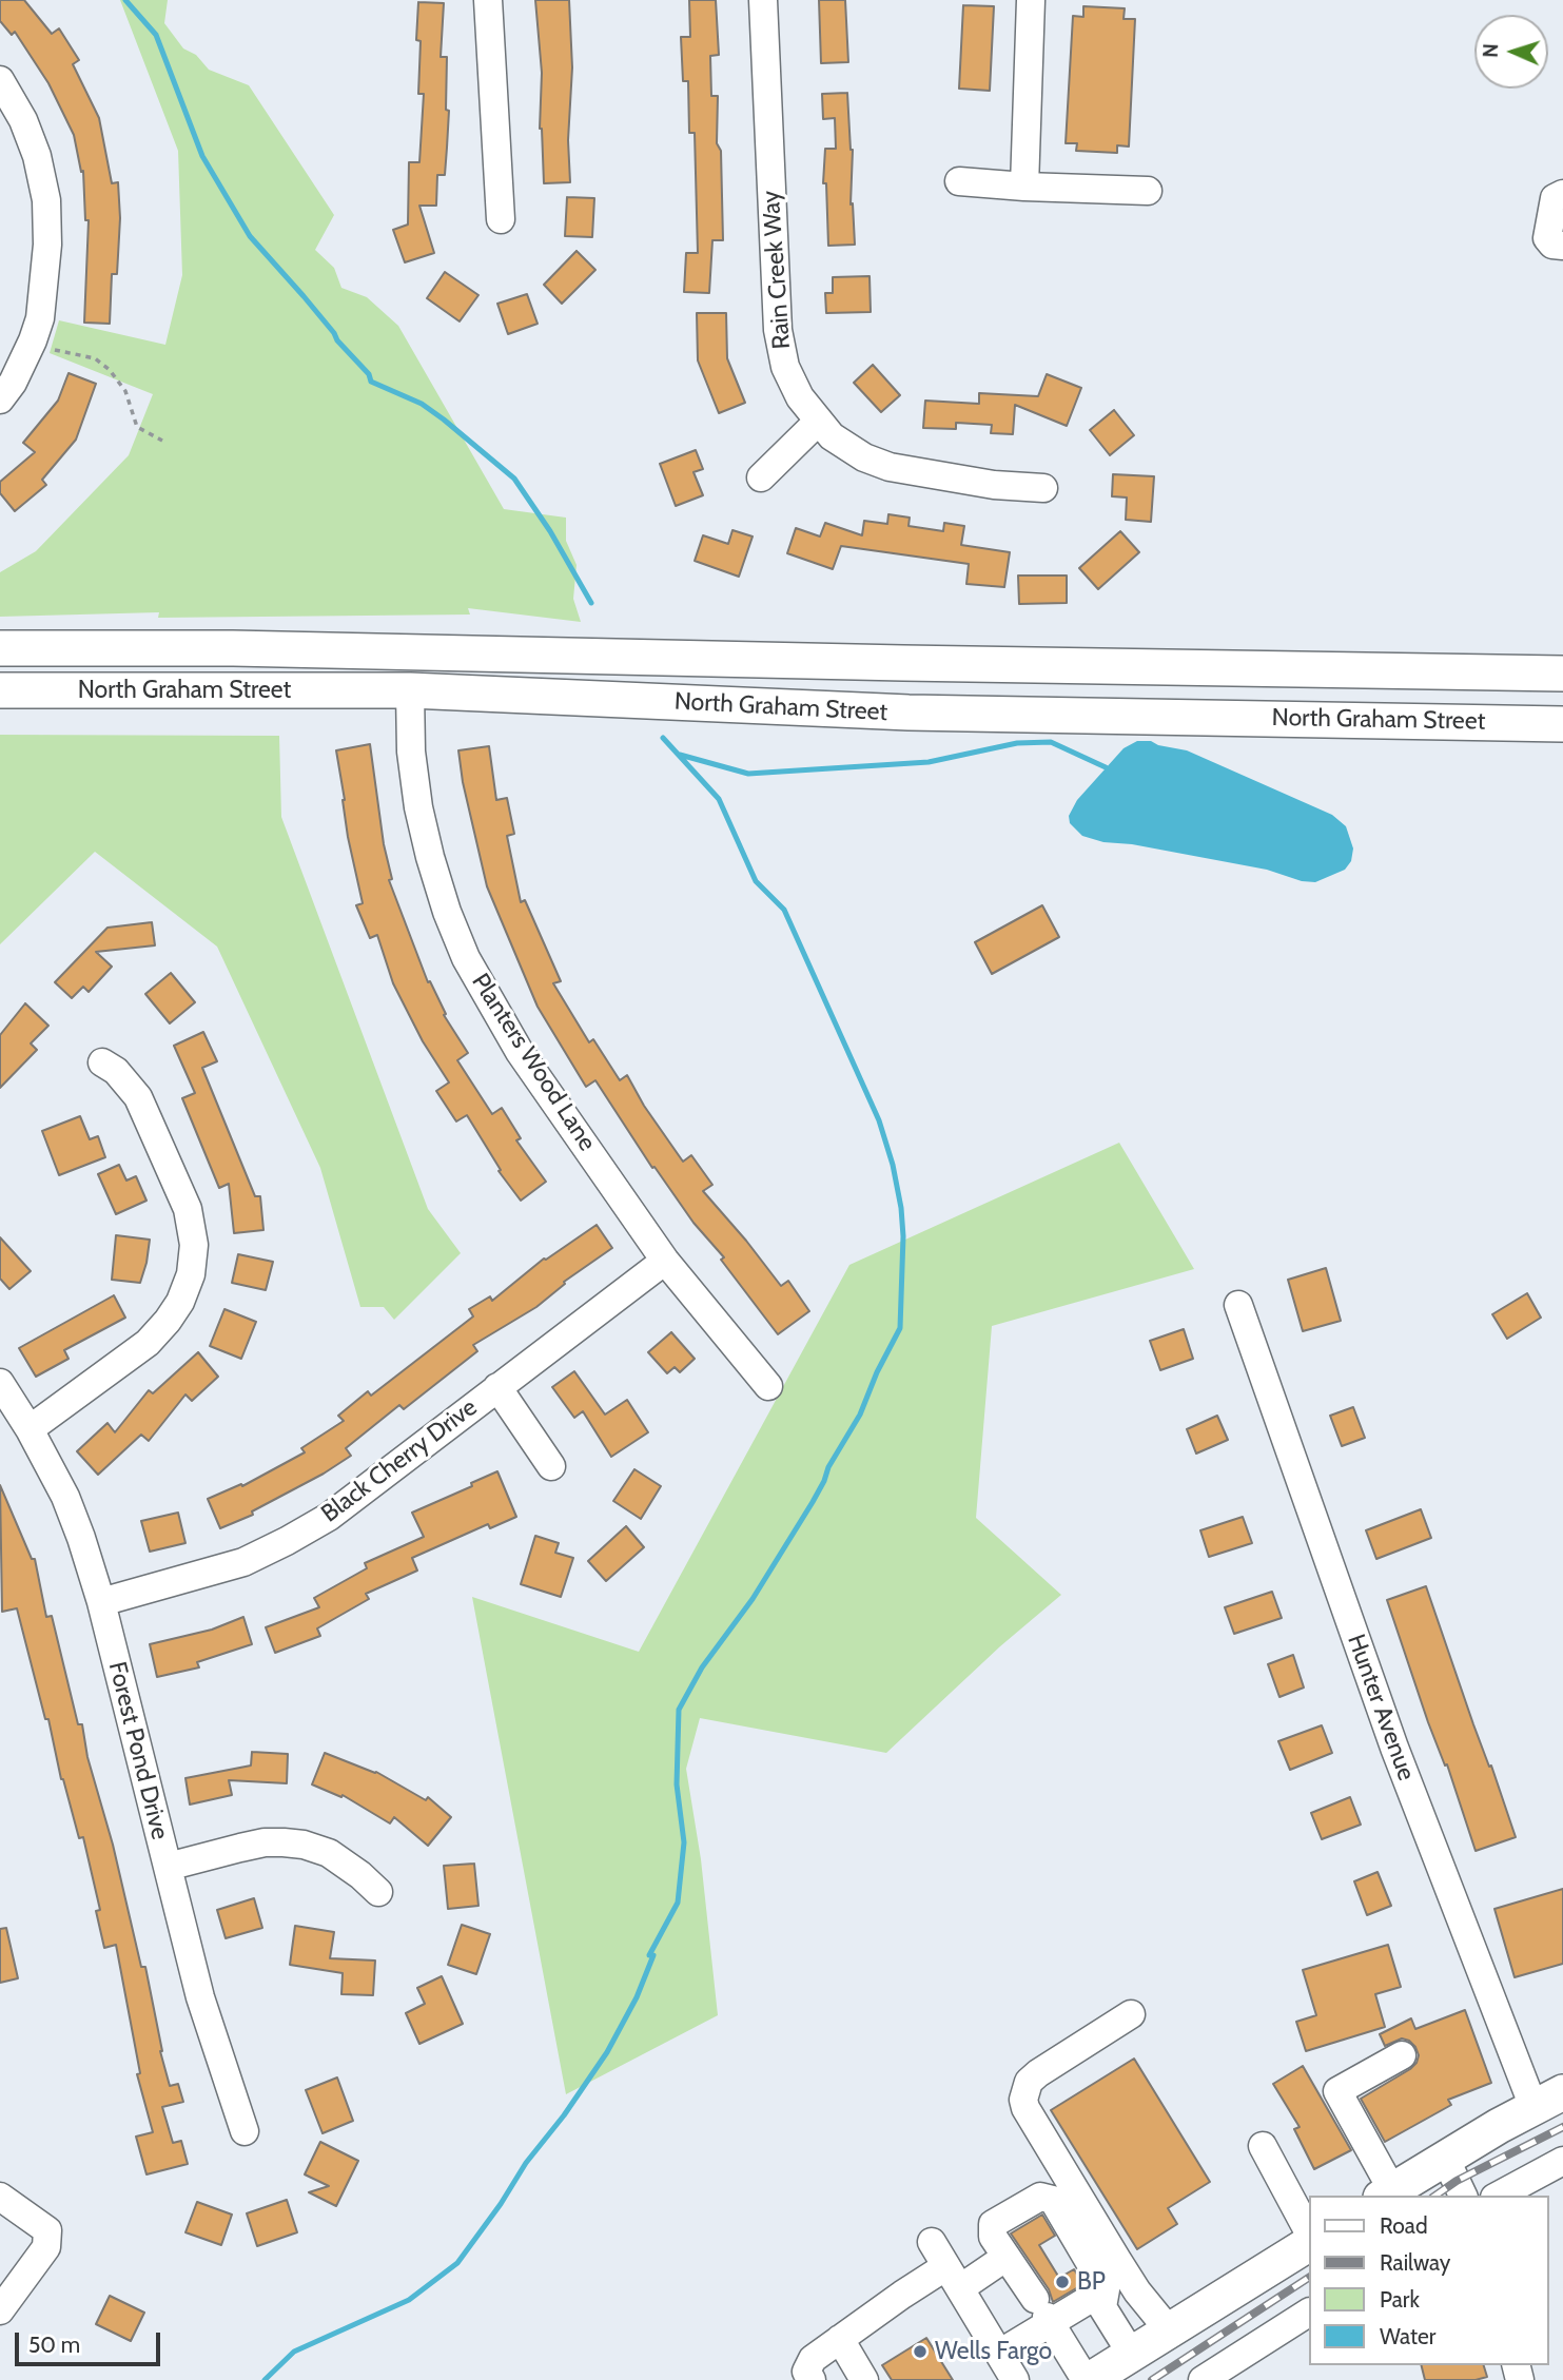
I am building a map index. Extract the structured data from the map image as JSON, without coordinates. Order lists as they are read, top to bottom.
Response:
{
  "streets": {
    "main road": ["North Graham Street"],
    "street": [
      "Rain Creek Way",
      "Planters Wood Lane",
      "Black Cherry Drive",
      "Hunter Avenue",
      "Forest Pond Drive"
    ]
  },
  "crossings": [
    ["North Graham Street", "Planters Wood Lane"],
    ["Planters Wood Lane", "Black Cherry Drive"],
    ["Black Cherry Drive", "Forest Pond Drive"]
  ],
  "places": ["BP", "Wells Fargo"],
  "legend": [
    "Road",
    "Railway",
    "Park",
    "Water"
  ],
  "scale_bar": "50 m",
  "north": "left"
}
